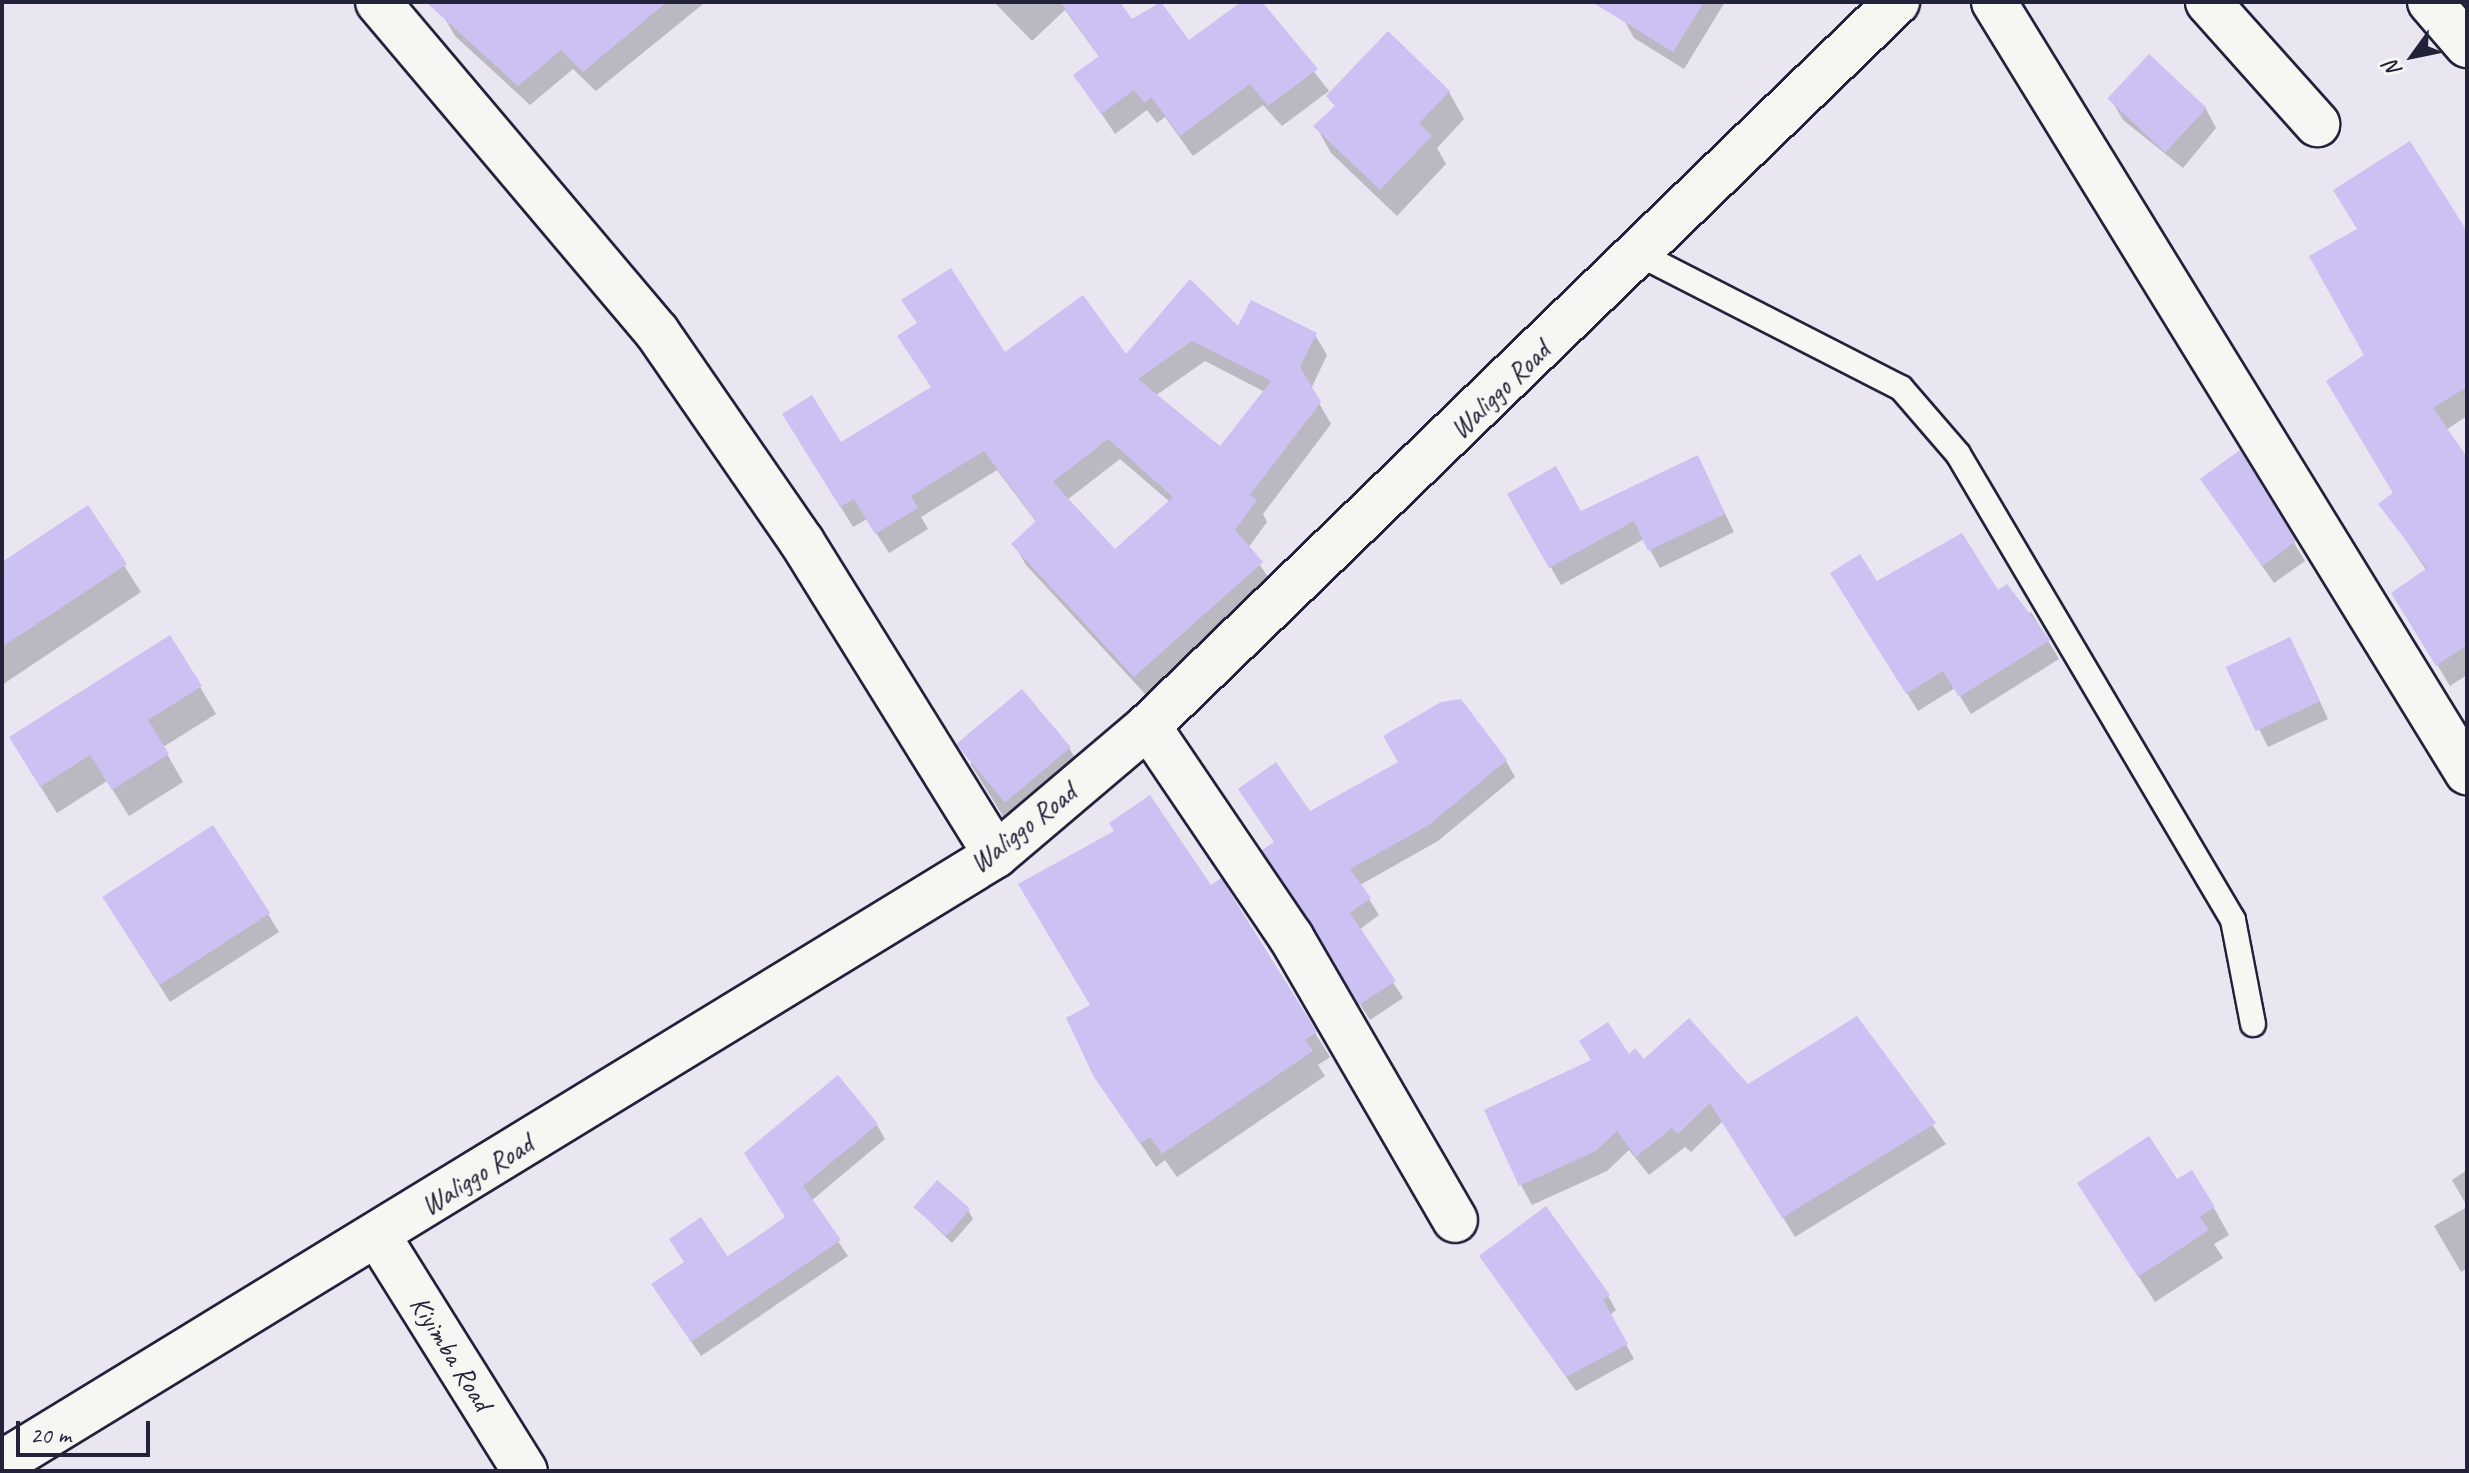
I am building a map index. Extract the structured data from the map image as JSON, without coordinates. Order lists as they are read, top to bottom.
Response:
{
  "streets": {
    "street": ["Waliggo Road", "Kiyimba Road"]
  },
  "crossings": [
    ["Waliggo Road", "Kiyimba Road"]
  ],
  "scale_bar": "20 m",
  "north": "bottom left"
}
